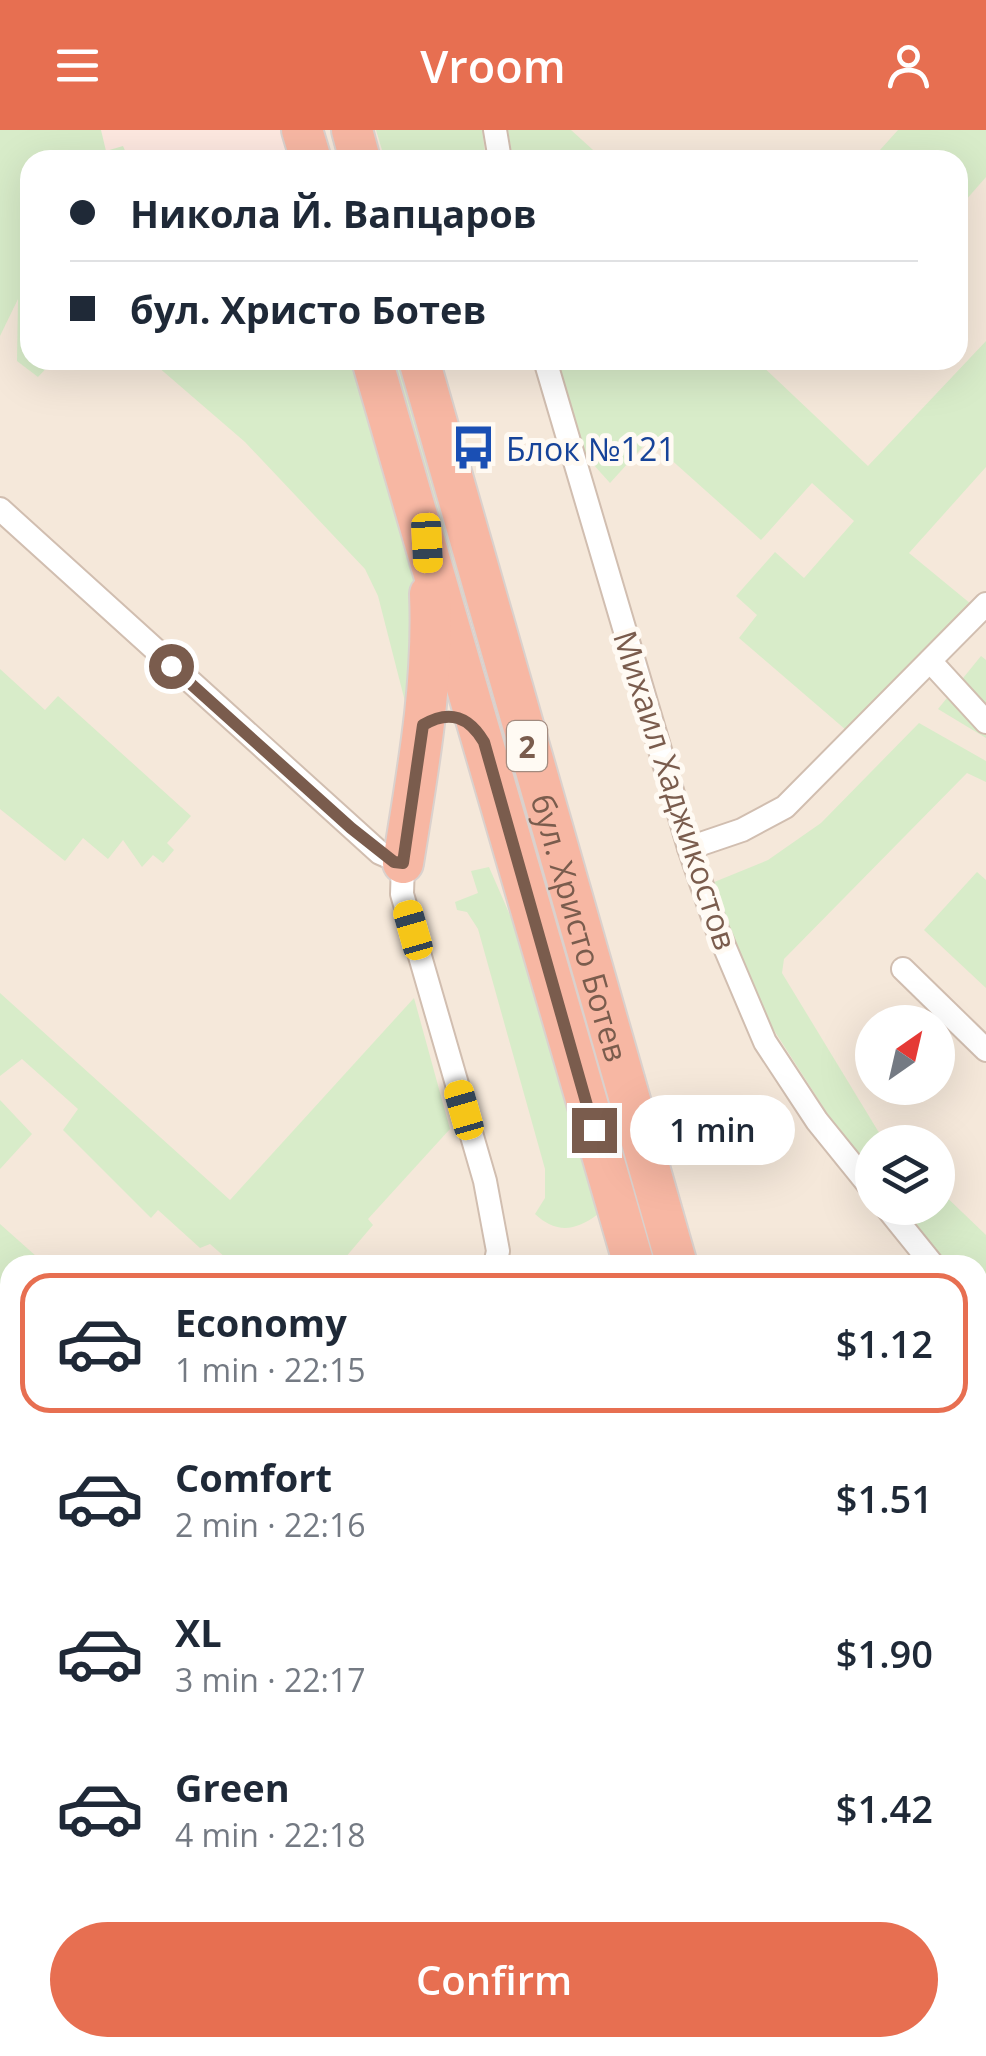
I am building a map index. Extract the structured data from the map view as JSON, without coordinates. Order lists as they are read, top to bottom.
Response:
{
  "streets": {
    "highway": ["2", "бул. Христо Ботев"],
    "street": ["Михаил Хаджикостов"]
  },
  "places": {
    "bus stop": ["Блок №121"]
  },
  "north": "top right",
  "page": {
    "header": "Vroom",
    "banner": ["Никола Й. Вапцаров", "бул. Христо Ботев"],
    "bubble": "1 min",
    "list": [
      {
        "name": "Economy",
        "note": "1 min · 22:15",
        "value": "$1.12"
      },
      {
        "name": "Comfort",
        "note": "2 min · 22:16",
        "value": "$1.51"
      },
      {
        "name": "XL",
        "note": "3 min · 22:17",
        "value": "$1.90"
      },
      {
        "name": "Green",
        "note": "4 min · 22:18",
        "value": "$1.42"
      }
    ],
    "buttons": "Confirm"
  }
}
